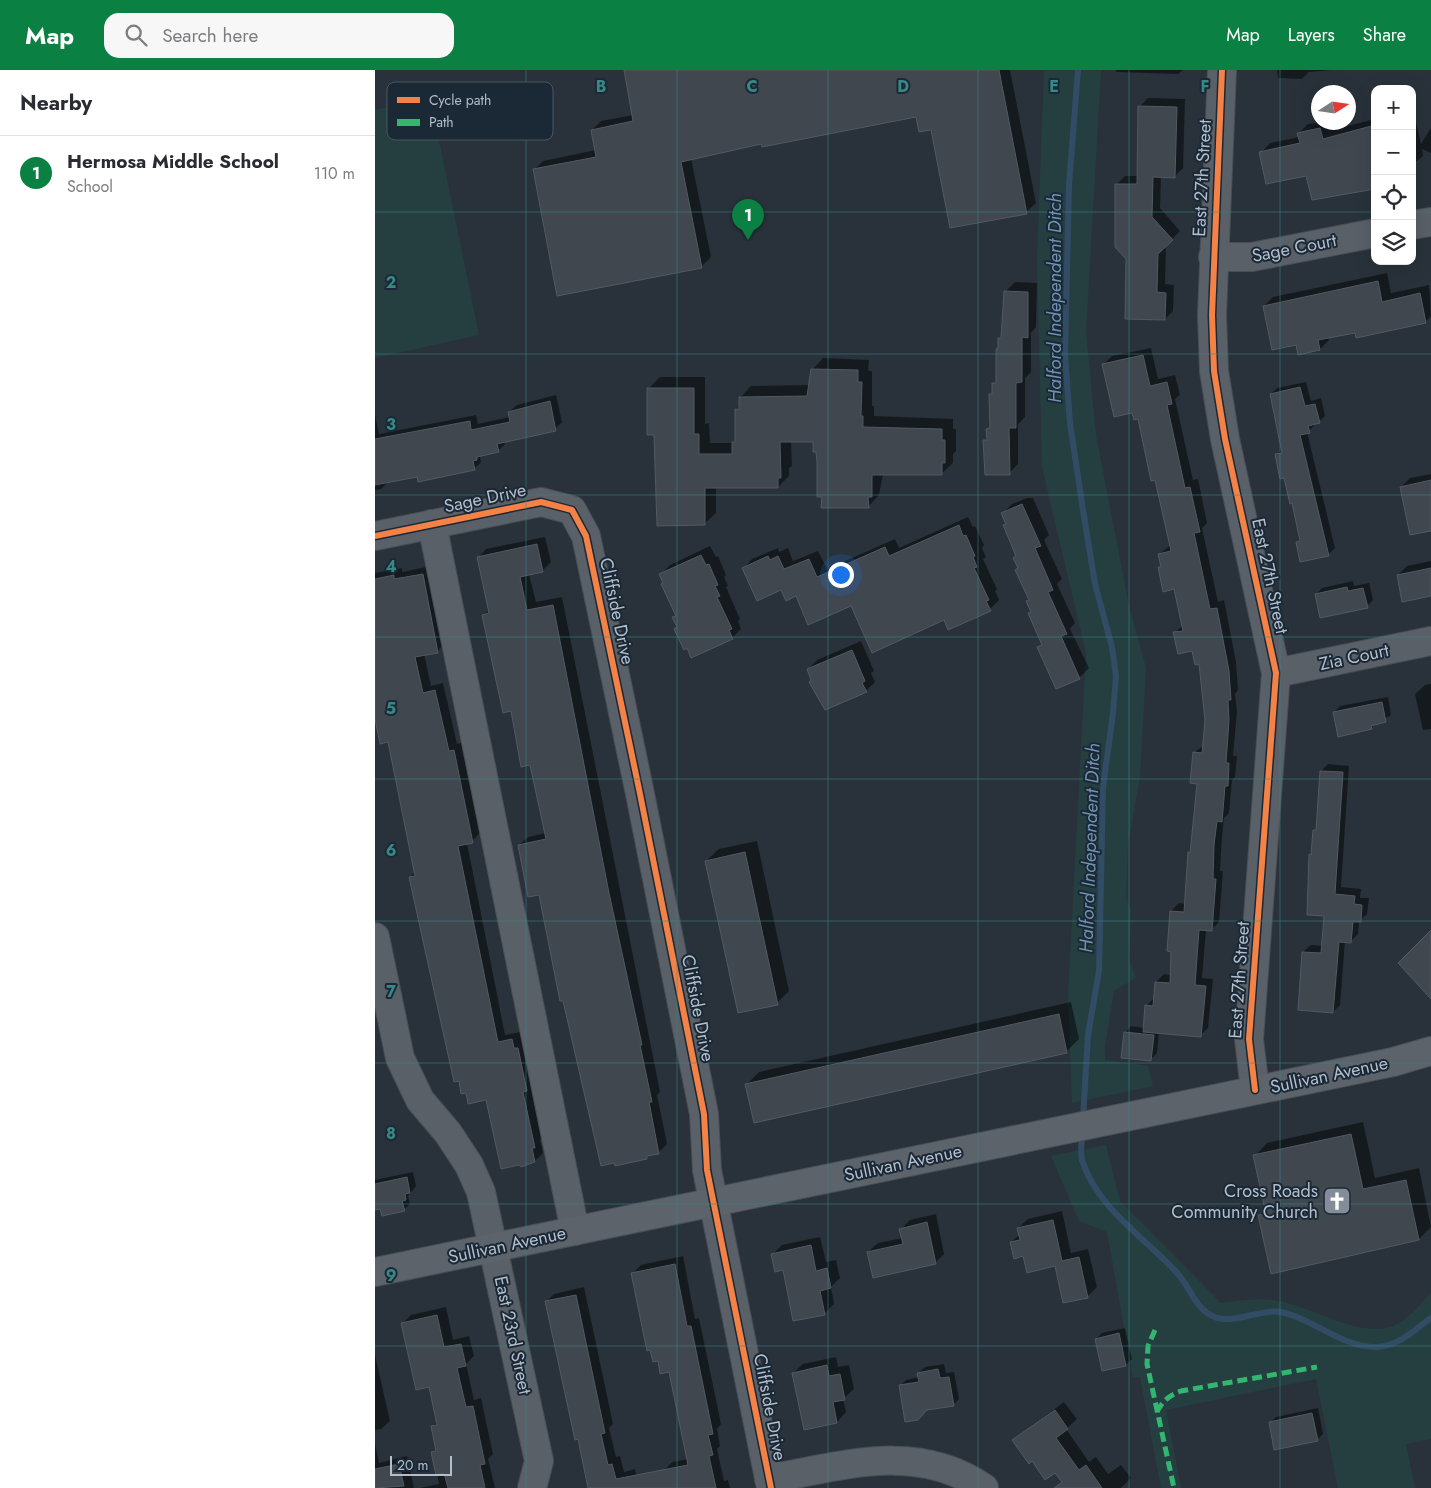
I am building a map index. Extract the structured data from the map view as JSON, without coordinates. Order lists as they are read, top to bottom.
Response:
{
  "streets": {
    "main road": ["Sullivan Avenue"],
    "street": [
      "East 27th Street",
      "Sage Court",
      "Sage Drive",
      "Cliffside Drive",
      "Zia Court",
      "East 23rd Street"
    ]
  },
  "crossings": [
    ["East 27th Street", "Sage Court"],
    ["East 27th Street", "Zia Court"],
    ["East 27th Street", "Sullivan Avenue"],
    ["Sage Drive", "Cliffside Drive"],
    ["Cliffside Drive", "Sullivan Avenue"],
    ["Sullivan Avenue", "East 23rd Street"]
  ],
  "water": ["Halford Independent Ditch"],
  "places": {
    "church": ["Cross Roads Community Church"]
  },
  "legend": ["Cycle path", "Path"],
  "scale_bar": "20 m",
  "north": "right",
  "page": {
    "header": "Map",
    "search": "Search here",
    "nav": ["Map", "Layers", "Share"],
    "heading": "Nearby",
    "map_buttons": ["+", "−"],
    "list": [
      {
        "mark": "1",
        "name": "Hermosa Middle School",
        "note": "School",
        "value": "110 m"
      }
    ],
    "pins": "1",
    "scale": "20 m"
  },
  "grid": {
    "columns": [
      "B",
      "C",
      "D",
      "E",
      "F"
    ],
    "rows": [
      "2",
      "3",
      "4",
      "5",
      "6",
      "7",
      "8",
      "9"
    ]
  }
}
